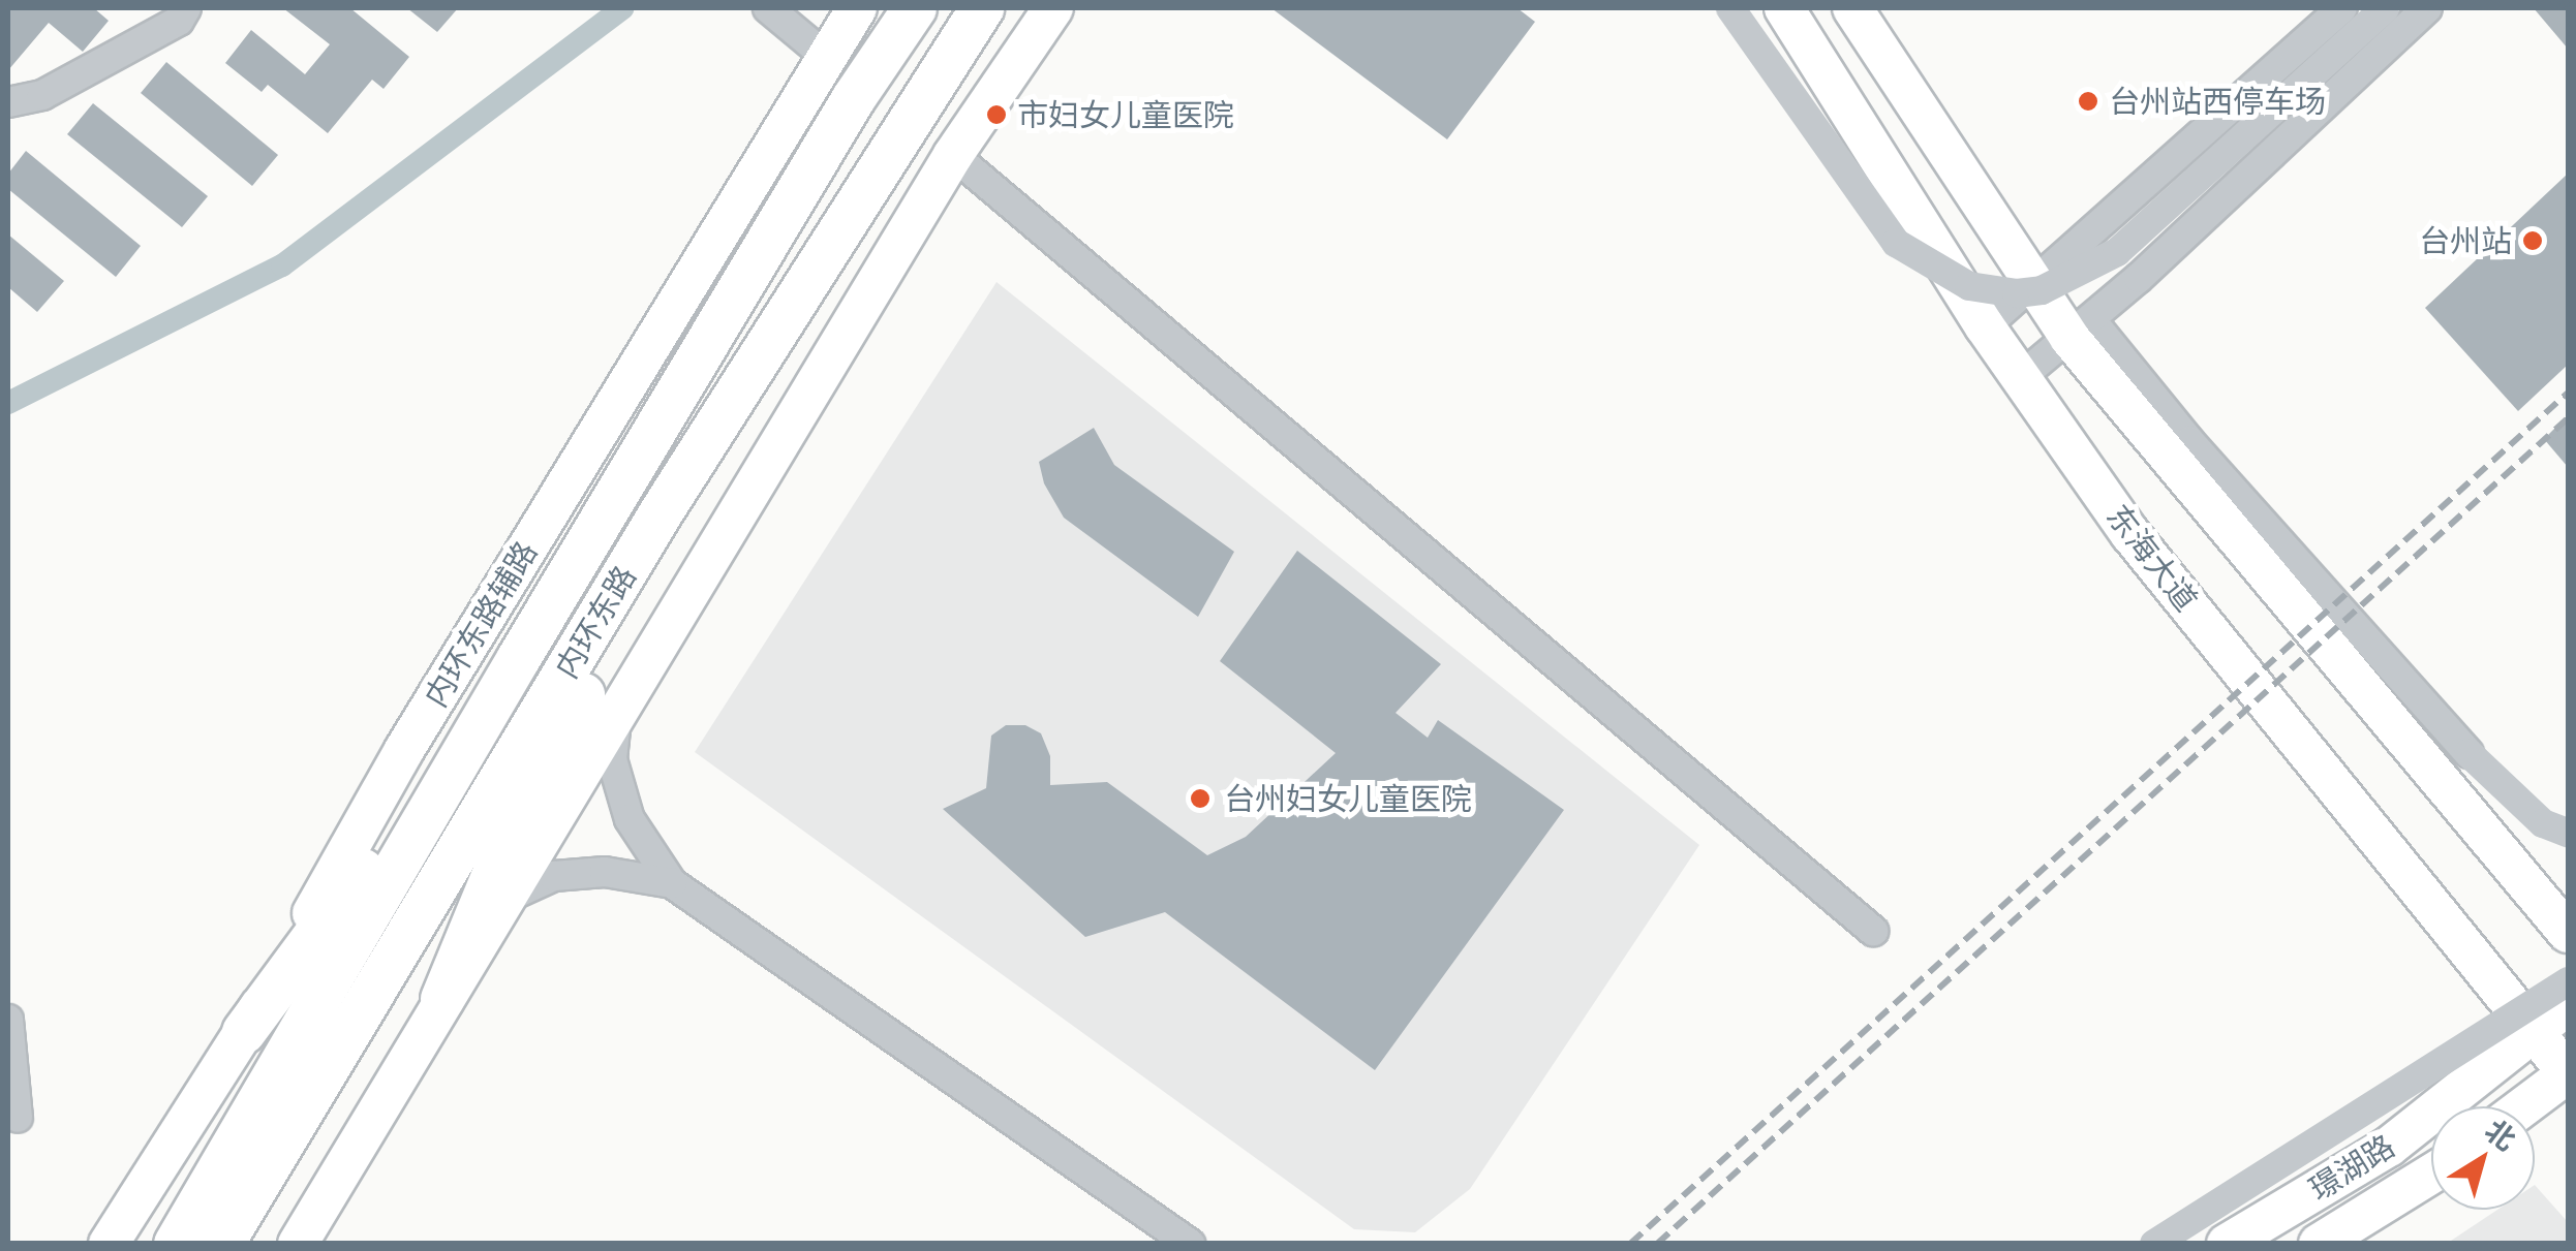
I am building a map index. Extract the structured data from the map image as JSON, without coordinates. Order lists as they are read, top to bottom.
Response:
{
  "streets": {
    "highway": ["内环东路"],
    "main road": ["东海大道", "内环东路辅路", "璟湖路"]
  },
  "crossings": [
    ["东海大道", "璟湖路"]
  ],
  "places": [
    "台州站西停车场",
    "市妇女儿童医院",
    "台州站",
    "台州妇女儿童医院"
  ],
  "north": "top right"
}
